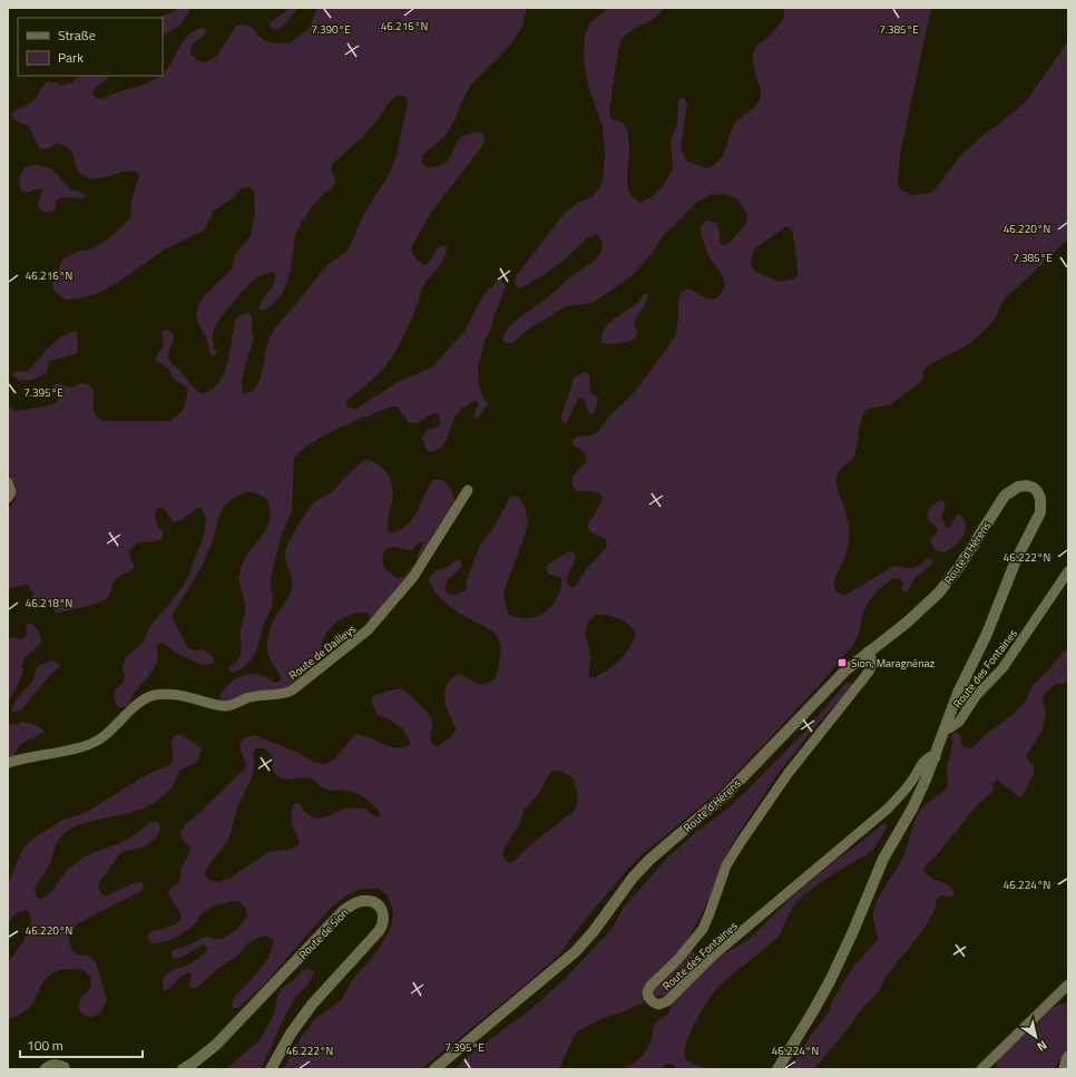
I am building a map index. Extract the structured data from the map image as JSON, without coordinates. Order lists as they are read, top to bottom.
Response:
{
  "streets": {
    "main road": ["Route d'Hérens", "Route de Sion"],
    "street": ["Route de Dailleys", "Route des Fontaines"]
  },
  "crossings": [
    ["Route d'Hérens", "Route des Fontaines"]
  ],
  "places": {
    "transit": ["Sion, Maragnénaz"]
  },
  "legend": ["Straße", "Park"],
  "scale_bar": "100 m",
  "north": "bottom right",
  "coordinates": [
    "46.216°N",
    "7.390°E",
    "7.385°E",
    "46.220°N",
    "7.395°E",
    "46.222°N",
    "46.218°N",
    "46.224°N"
  ]
}
